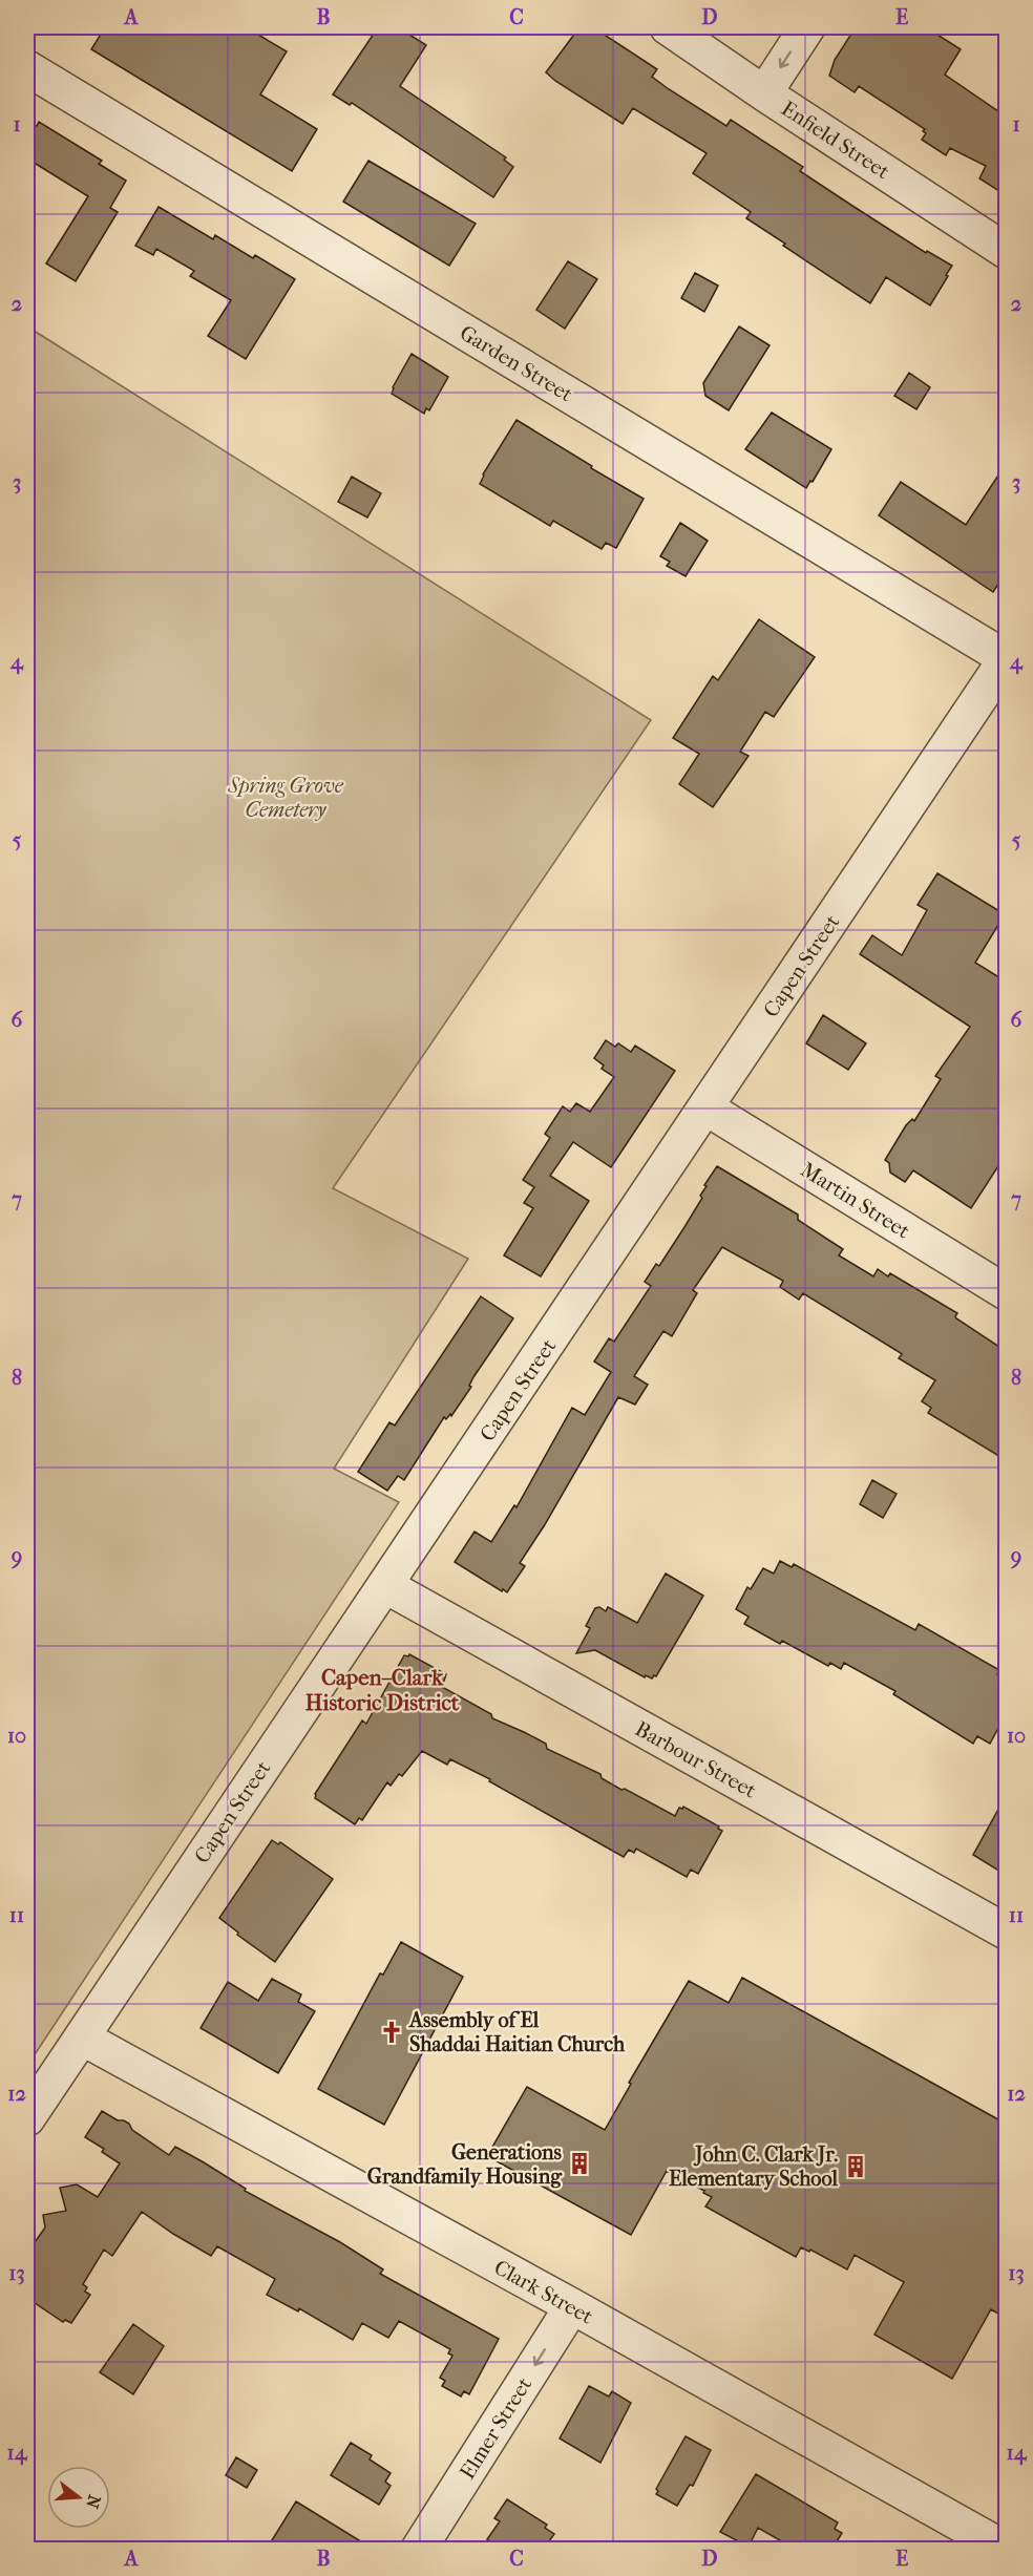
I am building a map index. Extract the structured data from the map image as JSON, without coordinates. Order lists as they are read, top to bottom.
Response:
{
  "streets": {
    "street": [
      "Enfield Street",
      "Garden Street",
      "Capen Street",
      "Martin Street",
      "Barbour Street",
      "Clark Street",
      "Elmer Street"
    ]
  },
  "crossings": [
    ["Garden Street", "Capen Street"],
    ["Capen Street", "Martin Street"],
    ["Capen Street", "Barbour Street"],
    ["Capen Street", "Clark Street"],
    ["Clark Street", "Elmer Street"]
  ],
  "one_way": ["Elmer Street"],
  "districts": ["Capen–Clark Historic District"],
  "parks": ["Spring Grove Cemetery"],
  "places": {
    "church": ["Assembly of El Shaddai Haitian Church"],
    "building": ["Generations Grandfamily Housing", "John C. Clark Jr. Elementary School"]
  },
  "north": "right",
  "grid": {
    "columns": [
      "A",
      "B",
      "C",
      "D",
      "E"
    ],
    "rows": [
      "1",
      "2",
      "3",
      "4",
      "5",
      "6",
      "7",
      "8",
      "9",
      "10",
      "11",
      "12",
      "13",
      "14"
    ]
  }
}
